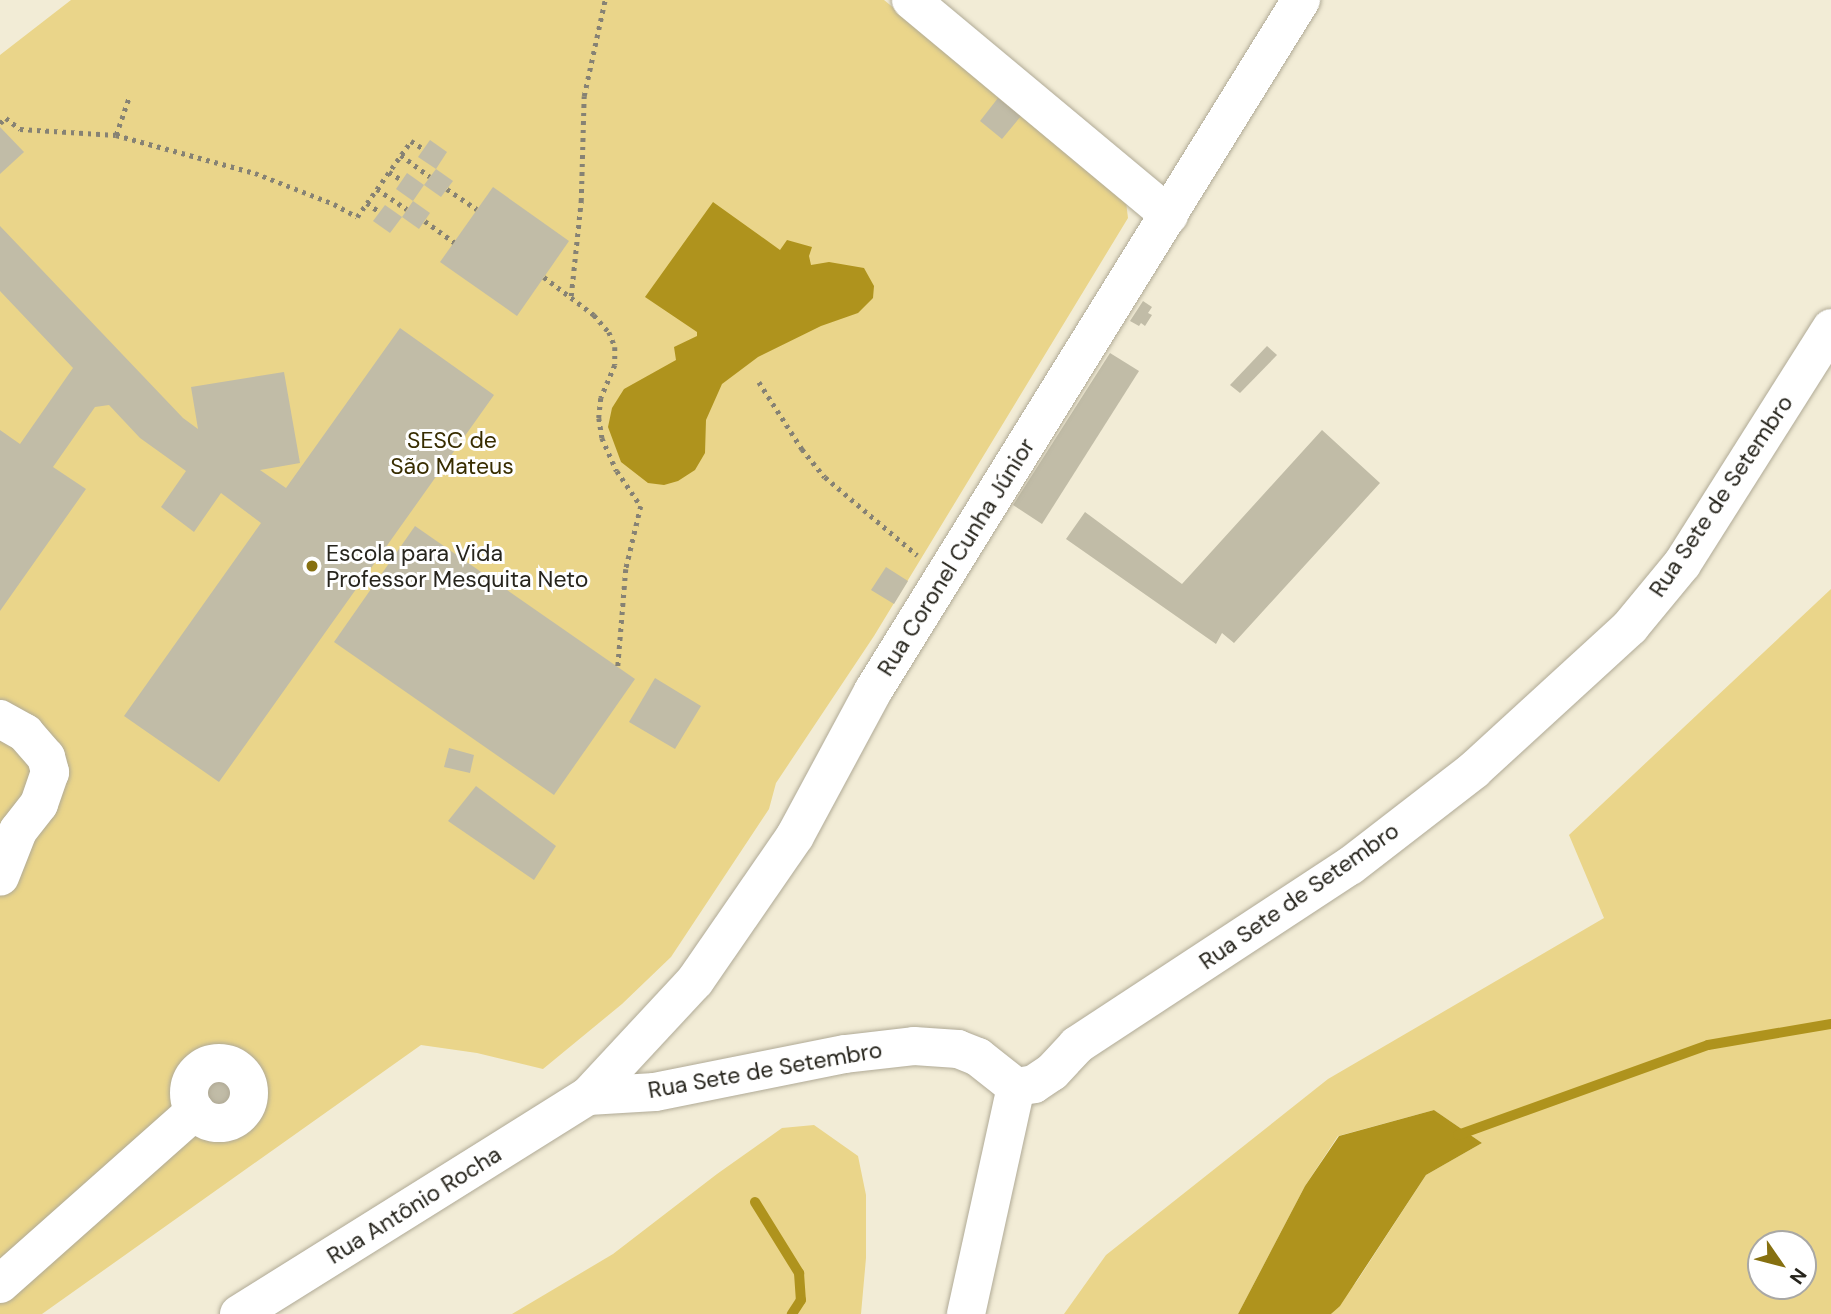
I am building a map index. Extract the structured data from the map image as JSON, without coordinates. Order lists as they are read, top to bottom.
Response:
{
  "streets": {
    "street": ["Rua Sete de Setembro", "Rua Coronel Cunha Júnior", "Rua Antônio Rocha"]
  },
  "crossings": [
    ["Rua Sete de Setembro", "Rua Coronel Cunha Júnior"],
    ["Rua Sete de Setembro", "Rua Antônio Rocha"],
    ["Rua Coronel Cunha Júnior", "Rua Antônio Rocha"]
  ],
  "parks": ["SESC de São Mateus"],
  "places": ["Escola para Vida Professor Mesquita Neto"],
  "north": "bottom right"
}
